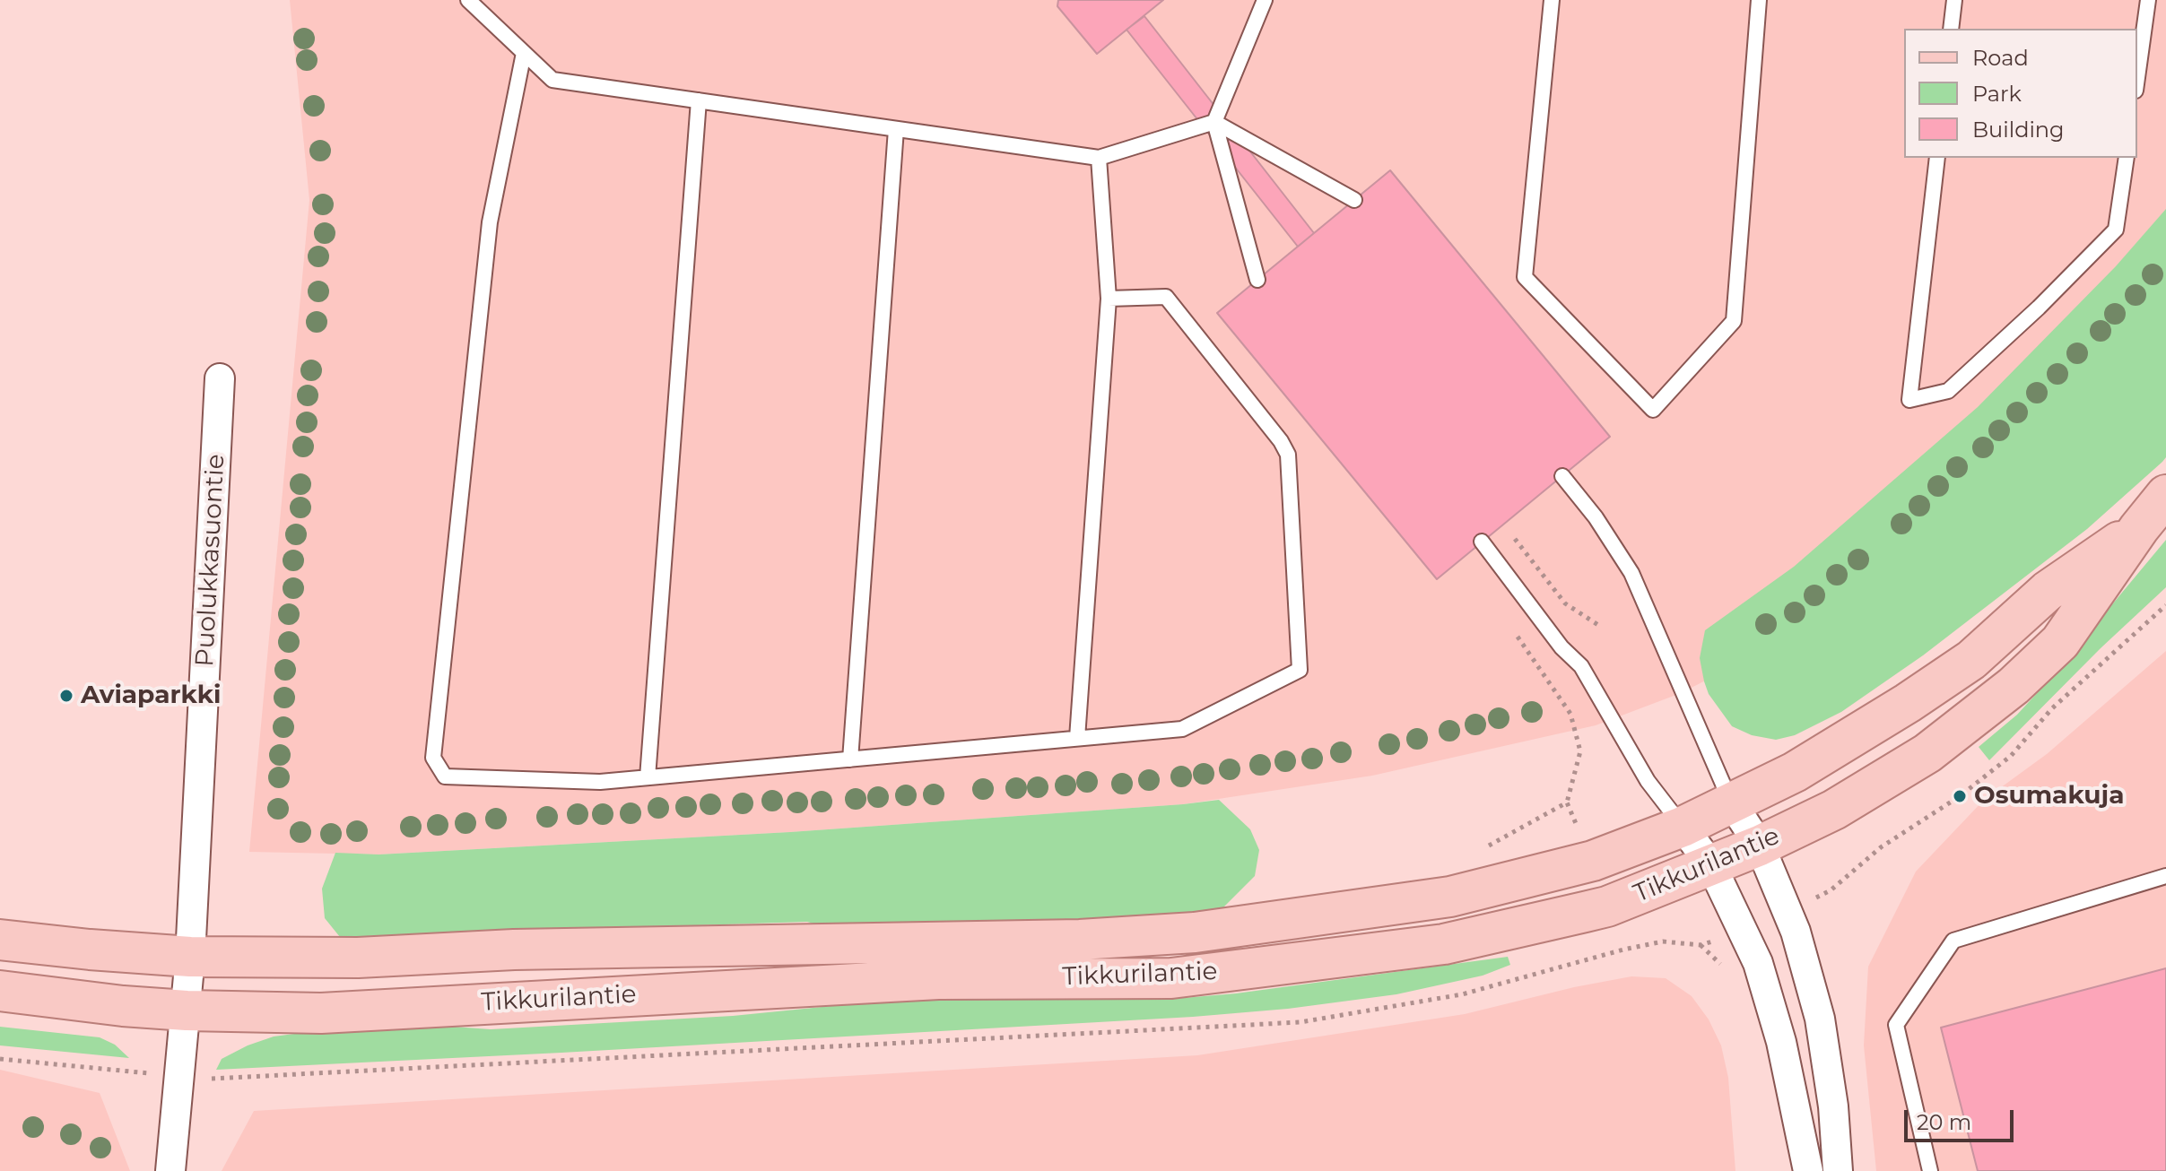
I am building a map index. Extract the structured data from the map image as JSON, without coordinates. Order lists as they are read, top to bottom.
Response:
{
  "streets": {
    "main road": ["Tikkurilantie"],
    "street": ["Puolukkasuontie"]
  },
  "crossings": [
    ["Puolukkasuontie", "Tikkurilantie"]
  ],
  "places": ["Aviaparkki", "Osumakuja"],
  "legend": ["Road", "Park", "Building"],
  "scale_bar": "20 m"
}
